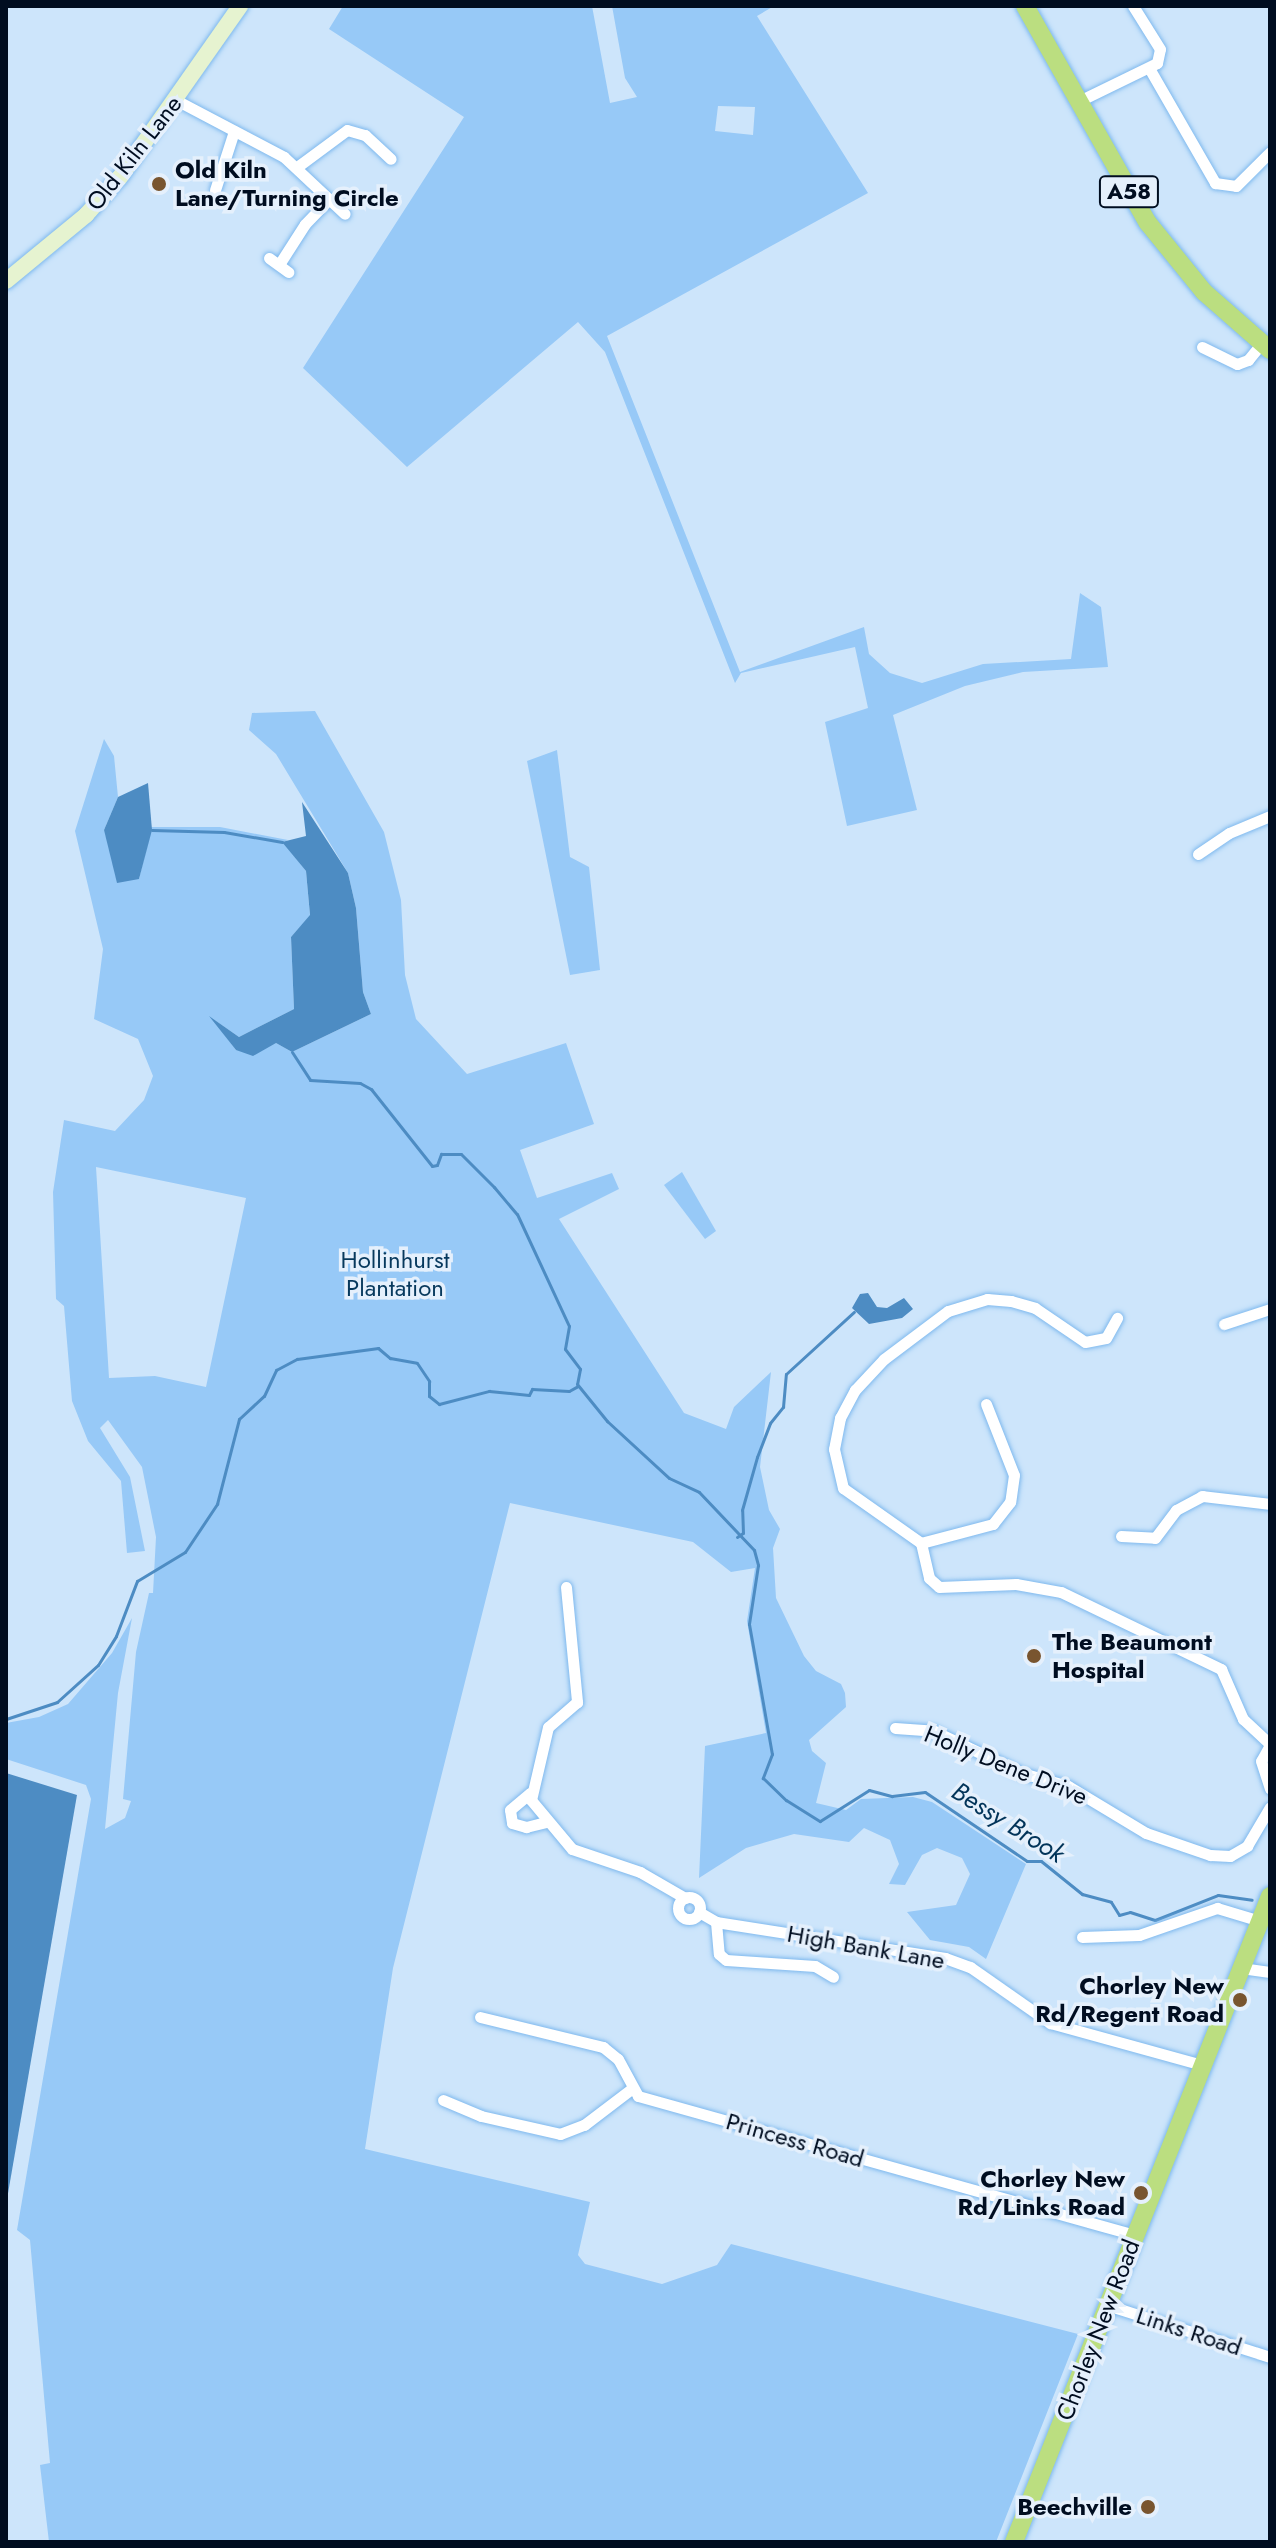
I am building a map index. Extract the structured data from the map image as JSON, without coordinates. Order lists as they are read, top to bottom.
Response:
{
  "streets": {
    "highway": ["A58", "Chorley New Road"],
    "main road": ["Old Kiln Lane"],
    "street": [
      "Holly Dene Drive",
      "High Bank Lane",
      "Princess Road",
      "Links Road"
    ]
  },
  "crossings": [
    ["High Bank Lane", "Chorley New Road"],
    ["Princess Road", "Chorley New Road"],
    ["Chorley New Road", "Links Road"]
  ],
  "water": ["Bessy Brook"],
  "parks": ["Hollinhurst Plantation"],
  "places": [
    "Old Kiln Lane/Turning Circle",
    "The Beaumont Hospital",
    "Chorley New Rd/Regent Road",
    "Chorley New Rd/Links Road",
    "Beechville"
  ]
}
